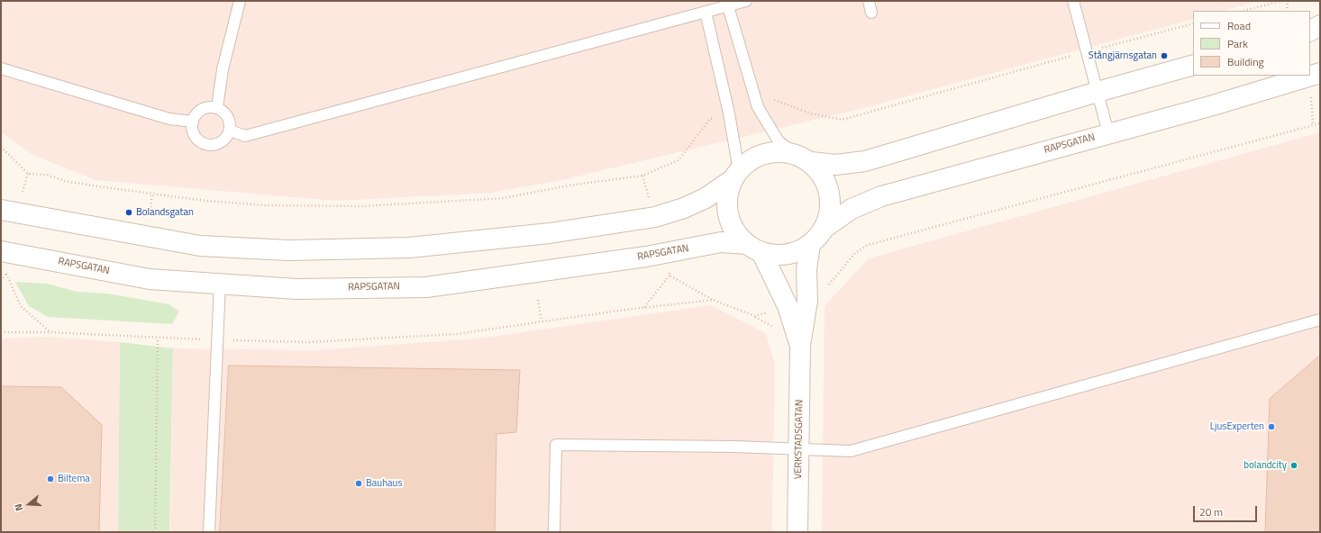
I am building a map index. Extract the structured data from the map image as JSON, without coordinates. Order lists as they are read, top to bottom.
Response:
{
  "streets": {
    "street": ["RAPSGATAN", "VERKSTADSGATAN"]
  },
  "crossings": [
    ["RAPSGATAN", "VERKSTADSGATAN"]
  ],
  "places": [
    "Stångjärnsgatan",
    "Bolandsgatan",
    "LjusExperten",
    "bolandcity",
    "Biltema",
    "Bauhaus"
  ],
  "legend": ["Road", "Park", "Building"],
  "scale_bar": "20 m",
  "north": "left"
}
